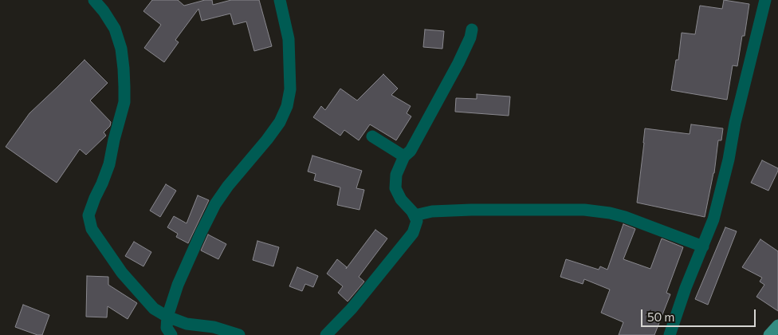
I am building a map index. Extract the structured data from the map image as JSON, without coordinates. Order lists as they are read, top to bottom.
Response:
{
  "scale_bar": "50 m"
}
